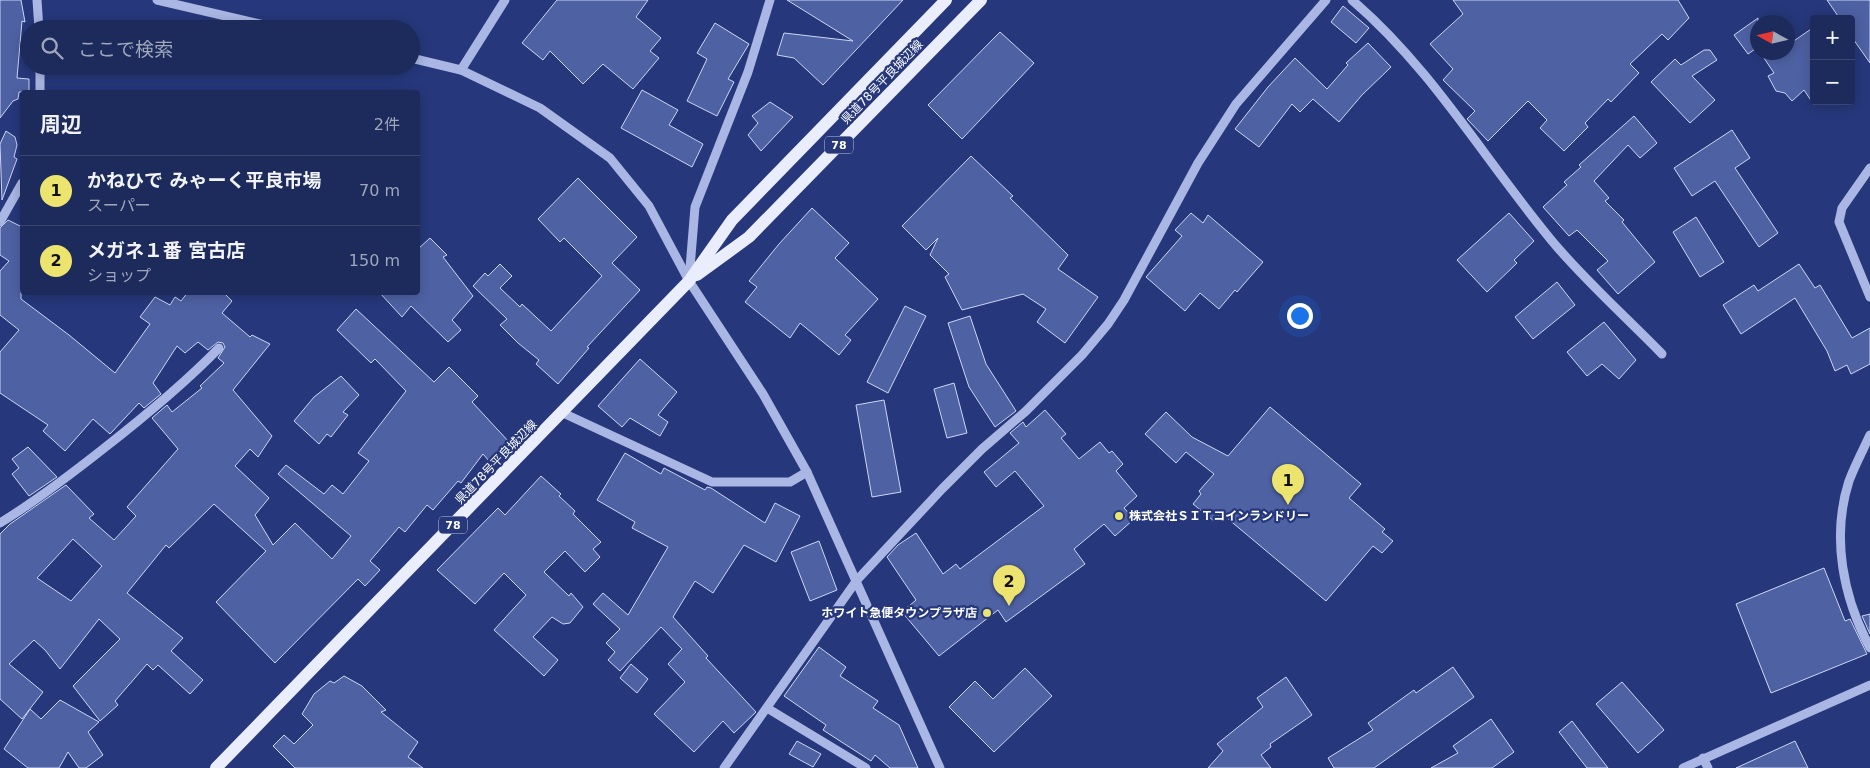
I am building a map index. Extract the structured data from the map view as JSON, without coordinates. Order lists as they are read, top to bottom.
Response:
{
  "streets": {
    "main road": ["県道78号平良城辺線", "78"]
  },
  "places": ["株式会社ＳＩＴコインランドリー", "ホワイト急便タウンプラザ店"],
  "north": "left",
  "page": {
    "map_buttons": ["+", "−"],
    "search": "ここで検索",
    "heading": ["周辺", "2件"],
    "list": [
      {
        "mark": "1",
        "name": "かねひで みゃーく平良市場",
        "note": "スーパー",
        "value": "70 m"
      },
      {
        "mark": "2",
        "name": "メガネ１番 宮古店",
        "note": "ショップ",
        "value": "150 m"
      }
    ],
    "pins": ["1", "2"]
  }
}
